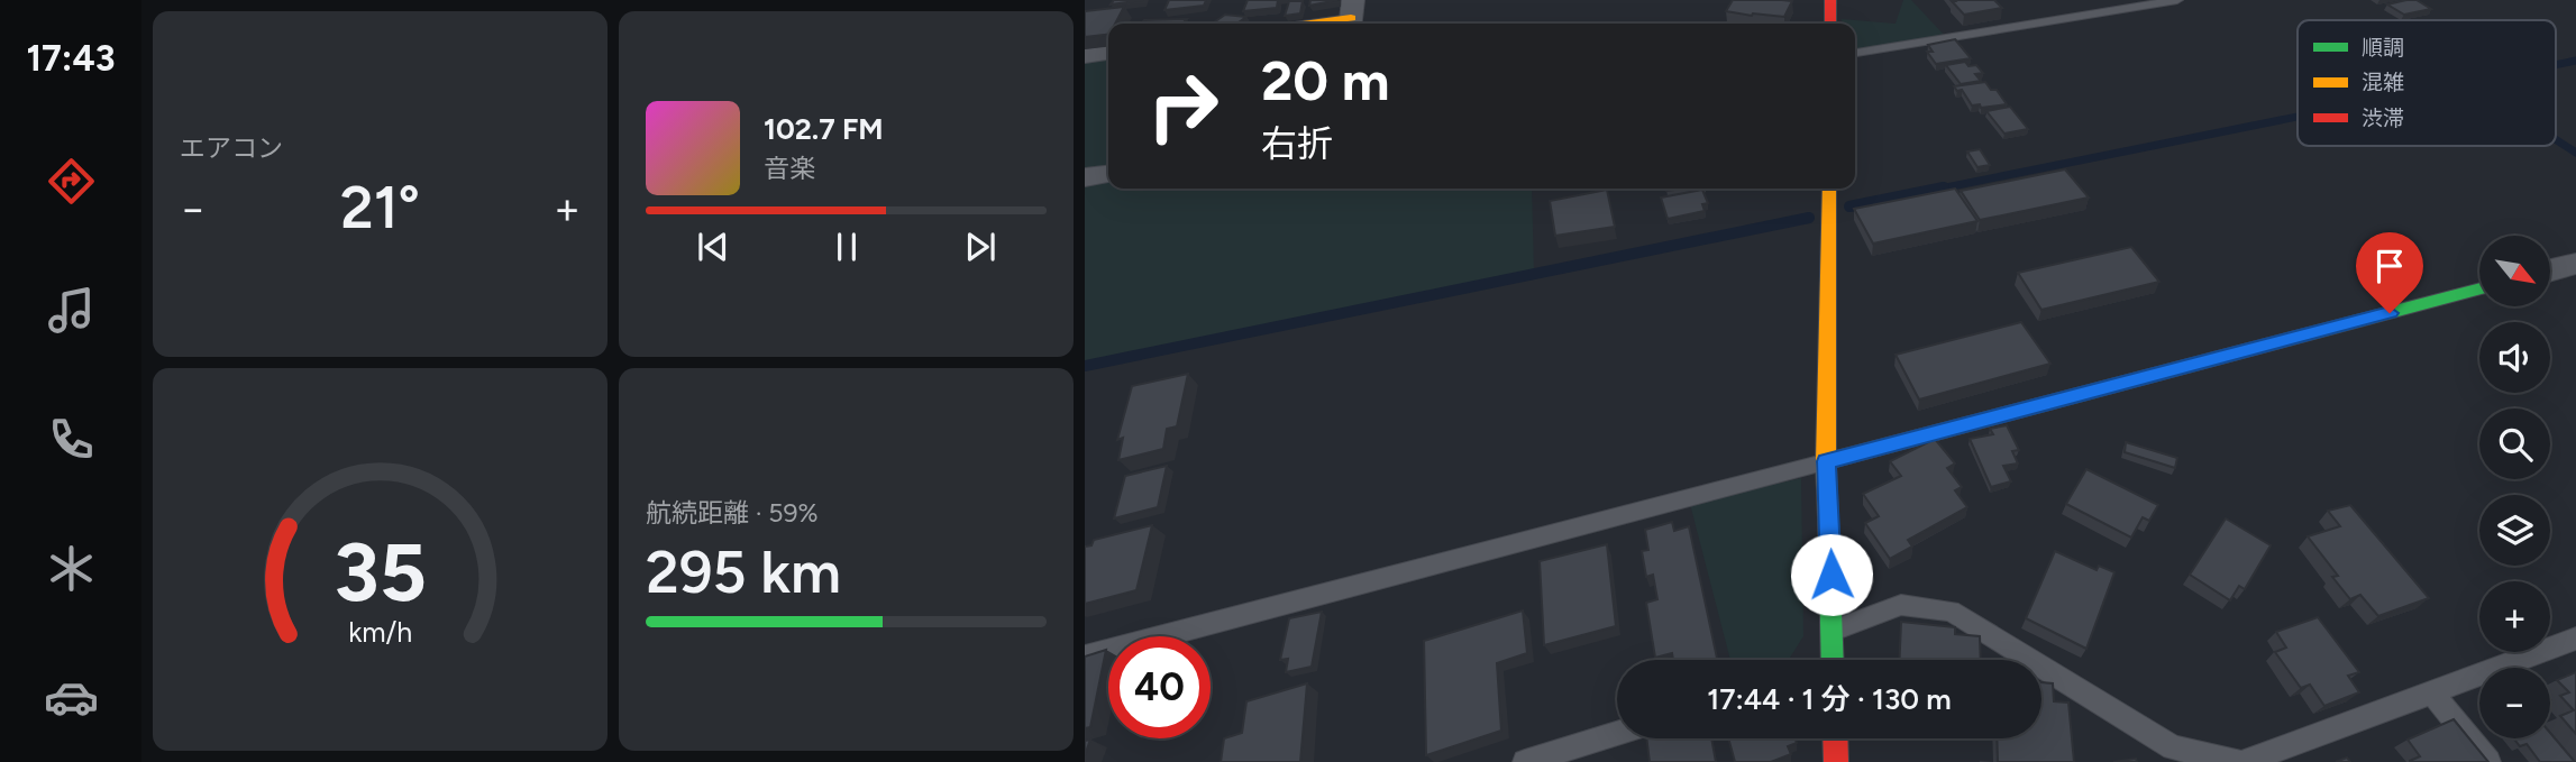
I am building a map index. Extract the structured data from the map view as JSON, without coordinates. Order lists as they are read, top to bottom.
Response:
{
  "legend": ["順調", "混雑", "渋滞"],
  "north": "bottom right",
  "page": {
    "tabs": "17:43",
    "tile": [
      "エアコン",
      ["航続距離 · 59%", "295 km"]
    ],
    "turn": ["20 m", "右折"],
    "song": ["102.7 FM", "音楽"],
    "heat": ["−", "21°", "+"],
    "map_buttons": ["+", "−"],
    "limit": "40",
    "trip": "17:44 · 1 分 · 130 m",
    "gauge": ["35", "km/h"]
  }
}
